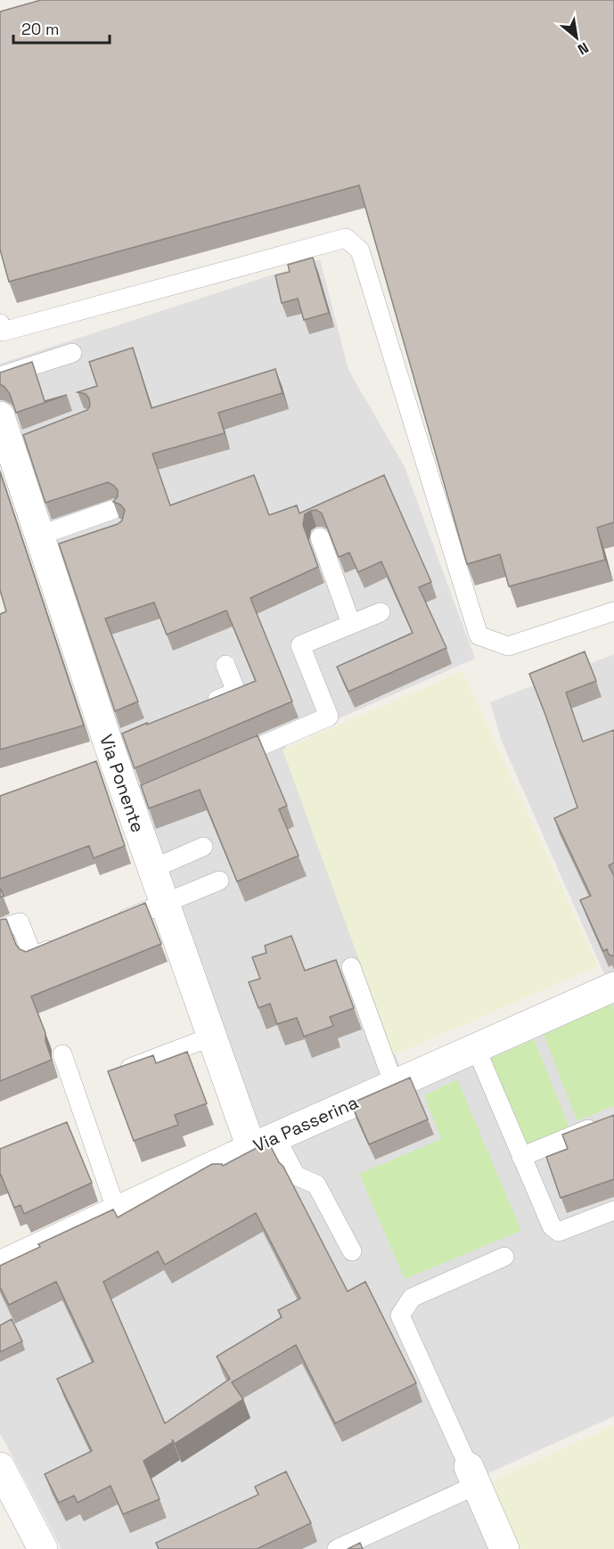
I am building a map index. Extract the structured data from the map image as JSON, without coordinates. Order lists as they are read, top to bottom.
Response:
{
  "streets": {
    "street": ["Via Ponente", "Via Passerina"]
  },
  "crossings": [
    ["Via Ponente", "Via Passerina"]
  ],
  "scale_bar": "20 m",
  "north": "bottom right"
}
